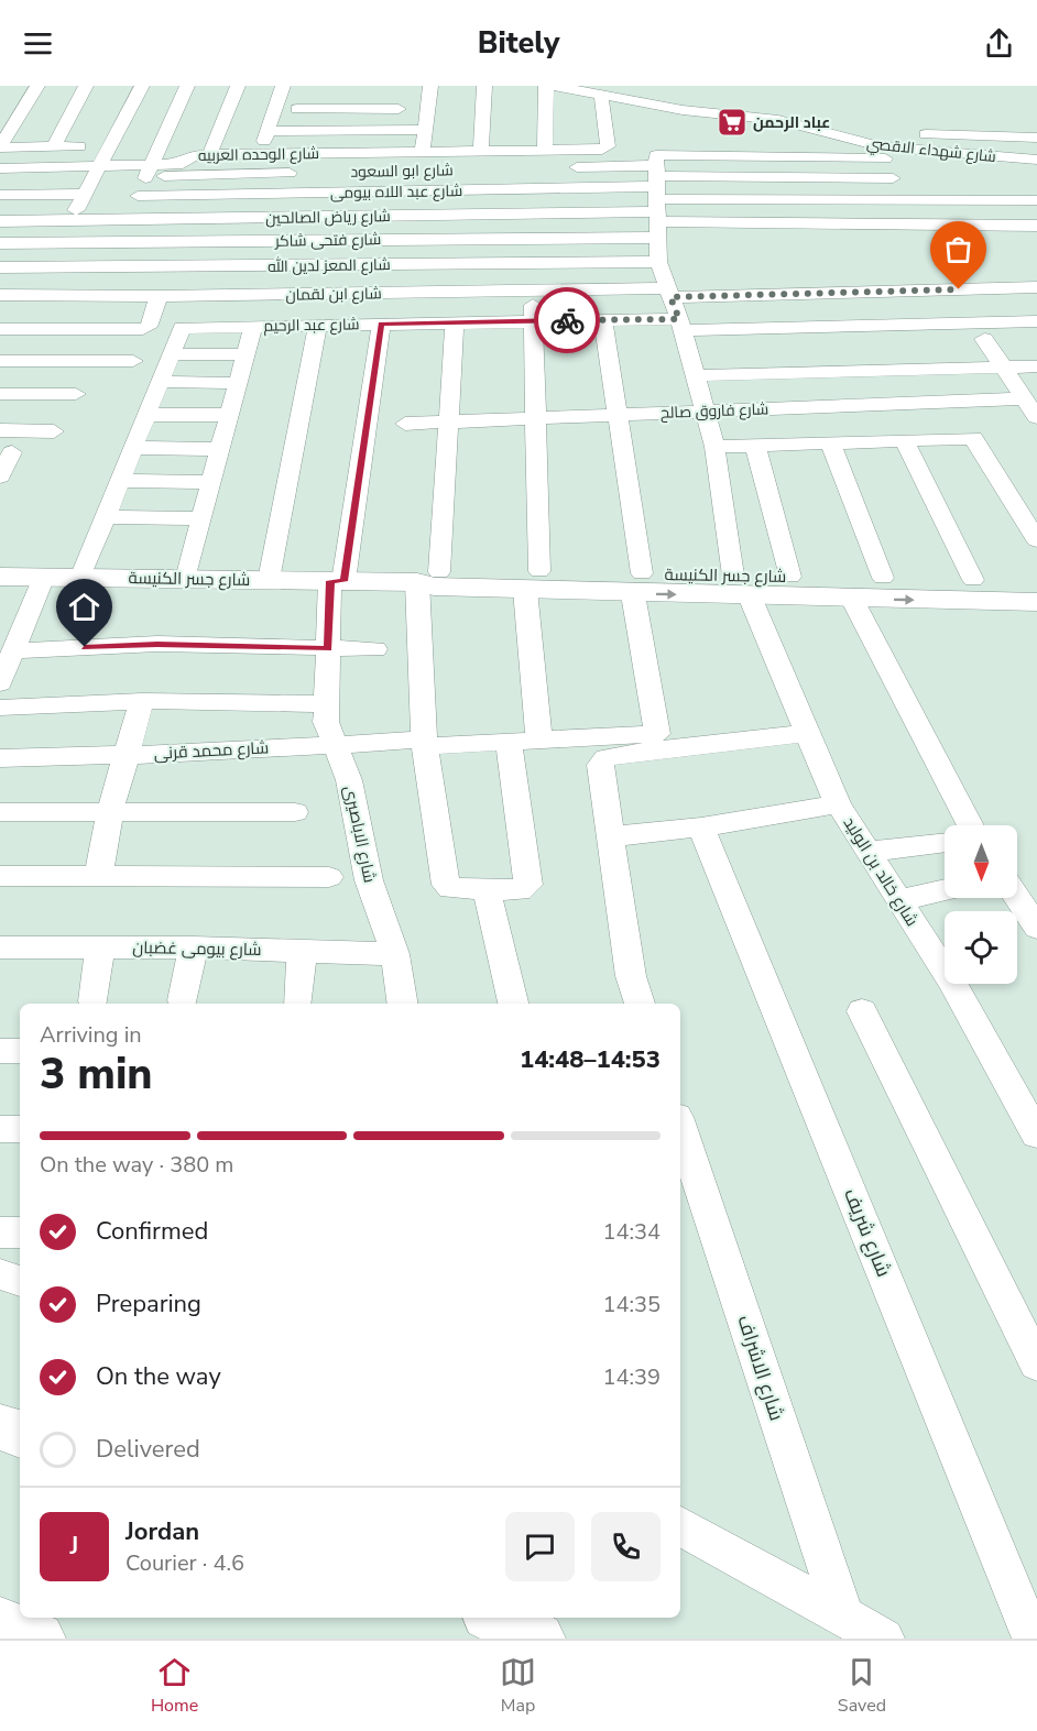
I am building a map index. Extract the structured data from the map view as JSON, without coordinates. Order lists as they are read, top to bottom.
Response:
{
  "streets": {
    "main road": ["شارع جسر الكنيسة"],
    "street": [
      "شارع شهداء الاقصي",
      "شارع الوحده العربيه",
      "شارع عبد اللاه بيومى",
      "شارع رياض الصالحين",
      "شارع فتحى شاكر",
      "شارع المعز لدين الله",
      "شارع ابن لقمان",
      "شارع عبد الرحيم",
      "شارع فاروق صالح",
      "شارع محمد قرنى",
      "شارع الاباصيرى",
      "شارع خالد بن الوليد",
      "شارع بيومى غضبان",
      "شارع شريف",
      "شارع الاشراف"
    ]
  },
  "crossings": [
    ["شارع شهداء الاقصي", "شارع الوحده العربيه"],
    ["شارع عبد اللاه بيومى", "شارع رياض الصالحين"],
    ["شارع عبد اللاه بيومى", "شارع فتحى شاكر"],
    ["شارع عبد اللاه بيومى", "شارع خالد بن الوليد"],
    ["شارع رياض الصالحين", "شارع فتحى شاكر"],
    ["شارع رياض الصالحين", "شارع خالد بن الوليد"],
    ["شارع فتحى شاكر", "شارع خالد بن الوليد"],
    ["شارع المعز لدين الله", "شارع خالد بن الوليد"],
    ["شارع ابن لقمان", "شارع خالد بن الوليد"],
    ["شارع عبد الرحيم", "شارع الاباصيرى"],
    ["شارع عبد الرحيم", "شارع خالد بن الوليد"],
    ["شارع فاروق صالح", "شارع خالد بن الوليد"],
    ["شارع جسر الكنيسة", "شارع محمد قرنى"],
    ["شارع جسر الكنيسة", "شارع الاباصيرى"],
    ["شارع جسر الكنيسة", "شارع خالد بن الوليد"],
    ["شارع محمد قرنى", "شارع الاباصيرى"],
    ["شارع الاباصيرى", "شارع بيومى غضبان"]
  ],
  "places": {
    "supermarket": ["عباد الرحمن"]
  },
  "north": "bottom",
  "page": {
    "header": "Bitely",
    "heading": ["3 min", "Arriving in", "14:48–14:53"],
    "panel": ["Jordan", "Courier · 4.6"],
    "bar": "On the way · 380 m",
    "list": [
      ["Confirmed", "14:34"],
      ["Preparing", "14:35"],
      ["On the way", "14:39"],
      "Delivered"
    ],
    "round": "J",
    "tabs": ["Home", "Map", "Saved"]
  }
}
